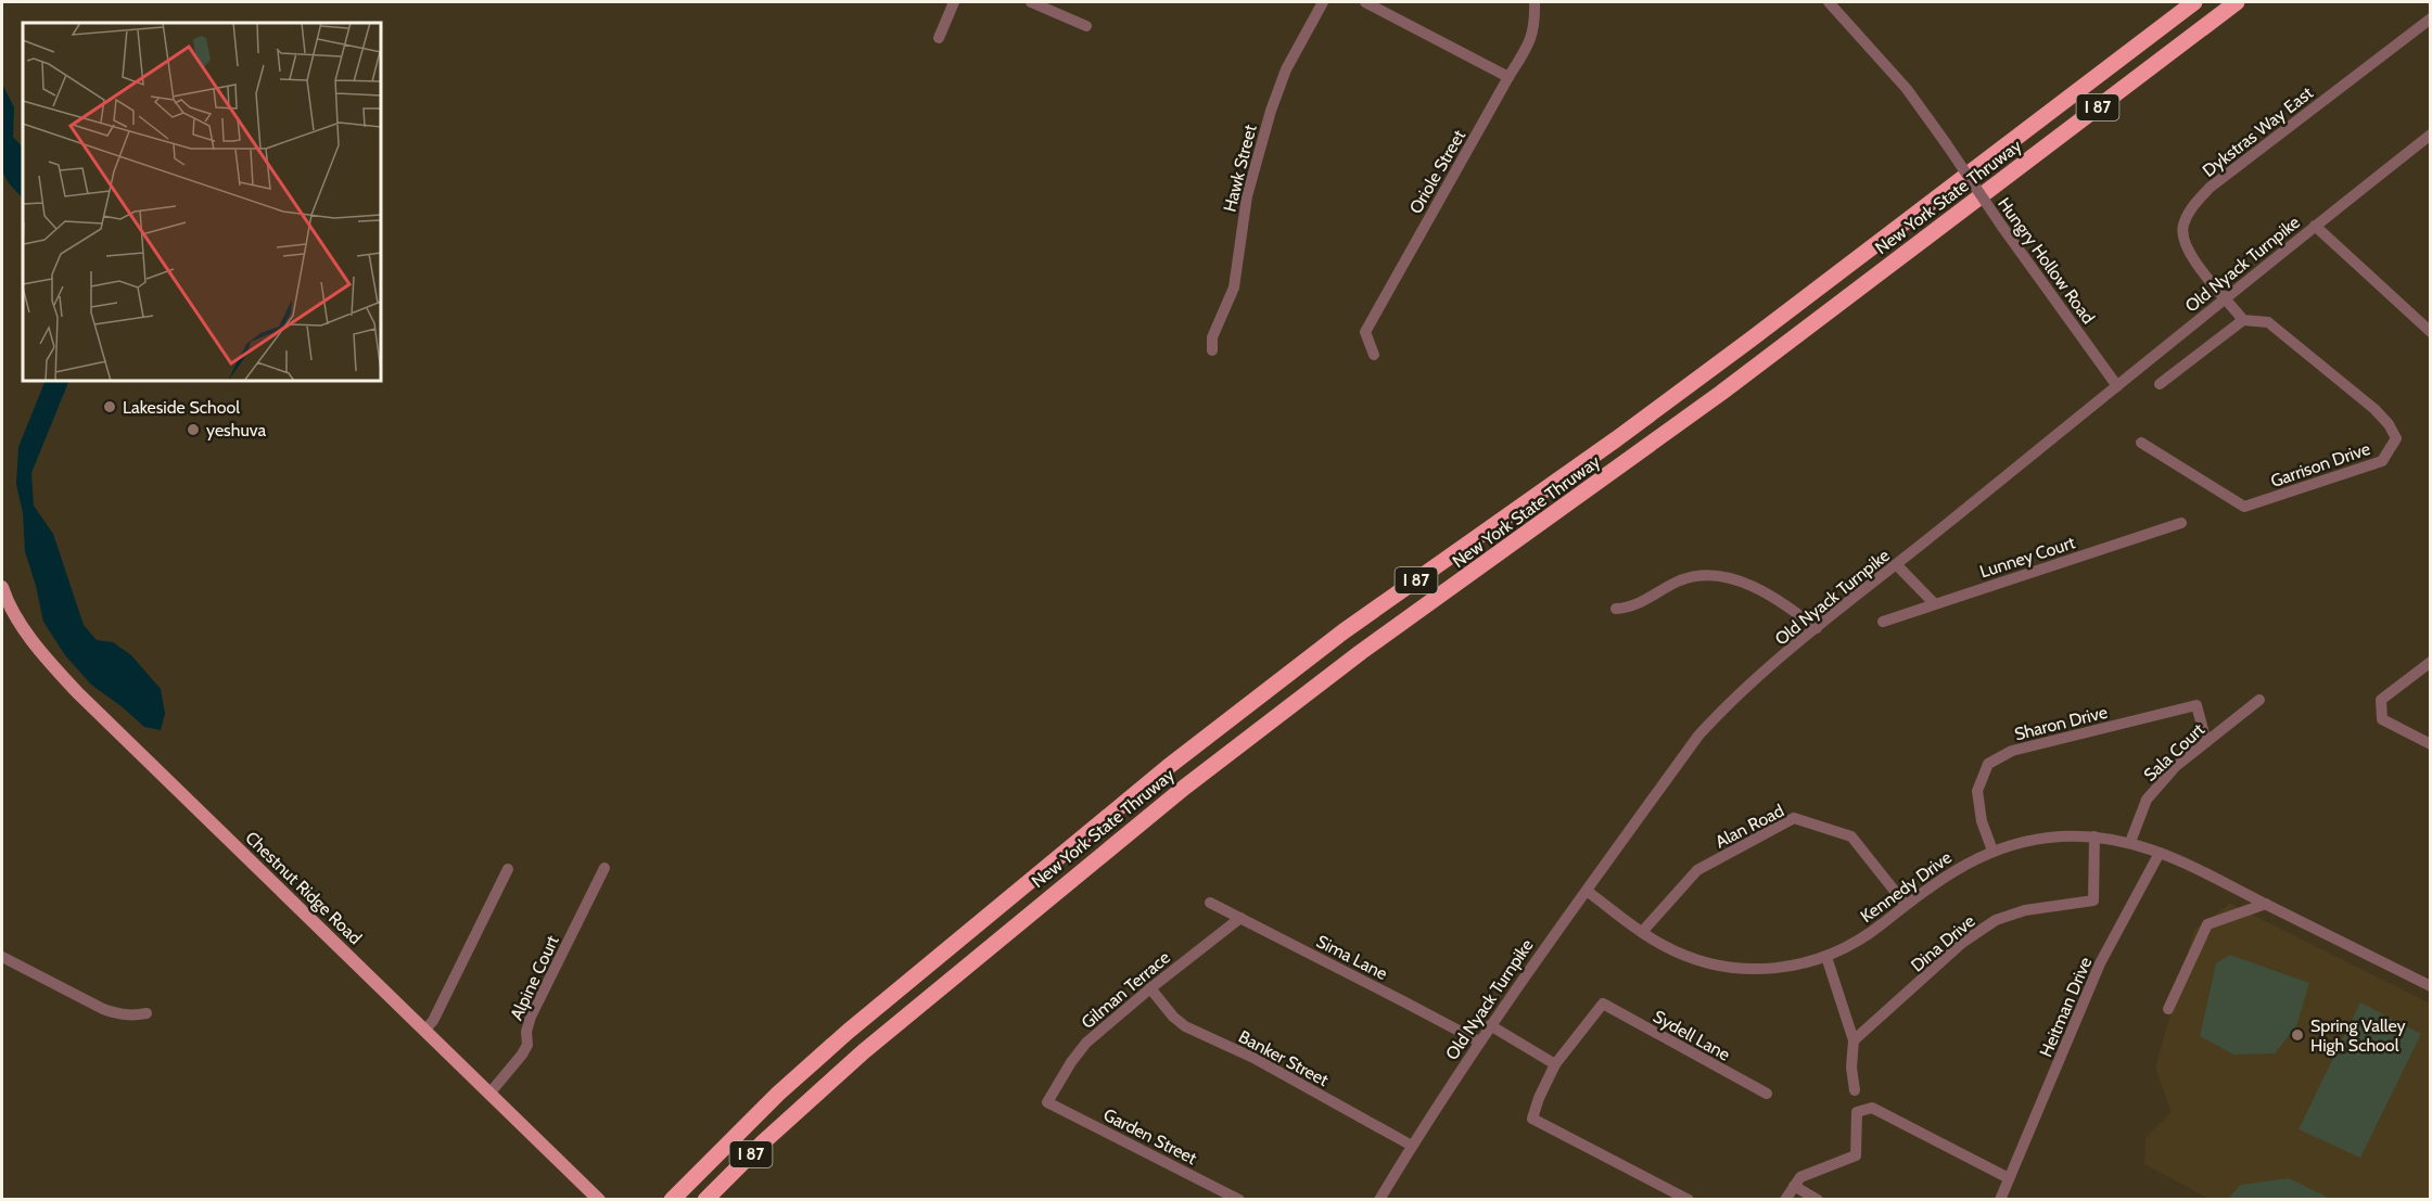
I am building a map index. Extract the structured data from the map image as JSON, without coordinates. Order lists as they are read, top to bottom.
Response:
{
  "streets": {
    "highway": ["I 87", "New York State Thruway"],
    "main road": ["Chestnut Ridge Road"],
    "street": [
      "Dykstras Way East",
      "Hawk Street",
      "Oriole Street",
      "Hungry Hollow Road",
      "Old Nyack Turnpike",
      "Garrison Drive",
      "Lunney Court",
      "Sharon Drive",
      "Sala Court",
      "Alan Road",
      "Kennedy Drive",
      "Dina Drive",
      "Sima Lane",
      "Alpine Court",
      "Gilman Terrace",
      "Heitman Drive",
      "Sydell Lane",
      "Banker Street",
      "Garden Street"
    ]
  },
  "crossings": [
    ["Dykstras Way East", "Old Nyack Turnpike"],
    ["Hungry Hollow Road", "Old Nyack Turnpike"],
    ["Old Nyack Turnpike", "Kennedy Drive"],
    ["Old Nyack Turnpike", "Sima Lane"],
    ["Old Nyack Turnpike", "Banker Street"],
    ["Sharon Drive", "Sala Court"],
    ["Sharon Drive", "Kennedy Drive"],
    ["Sala Court", "Kennedy Drive"],
    ["Alan Road", "Kennedy Drive"],
    ["Kennedy Drive", "Dina Drive"],
    ["Kennedy Drive", "Heitman Drive"],
    ["Chestnut Ridge Road", "Alpine Court"],
    ["Sima Lane", "Gilman Terrace"],
    ["Gilman Terrace", "Banker Street"],
    ["Gilman Terrace", "Garden Street"]
  ],
  "places": ["Lakeside School", "yeshuva", "Spring Valley High School"]
}
